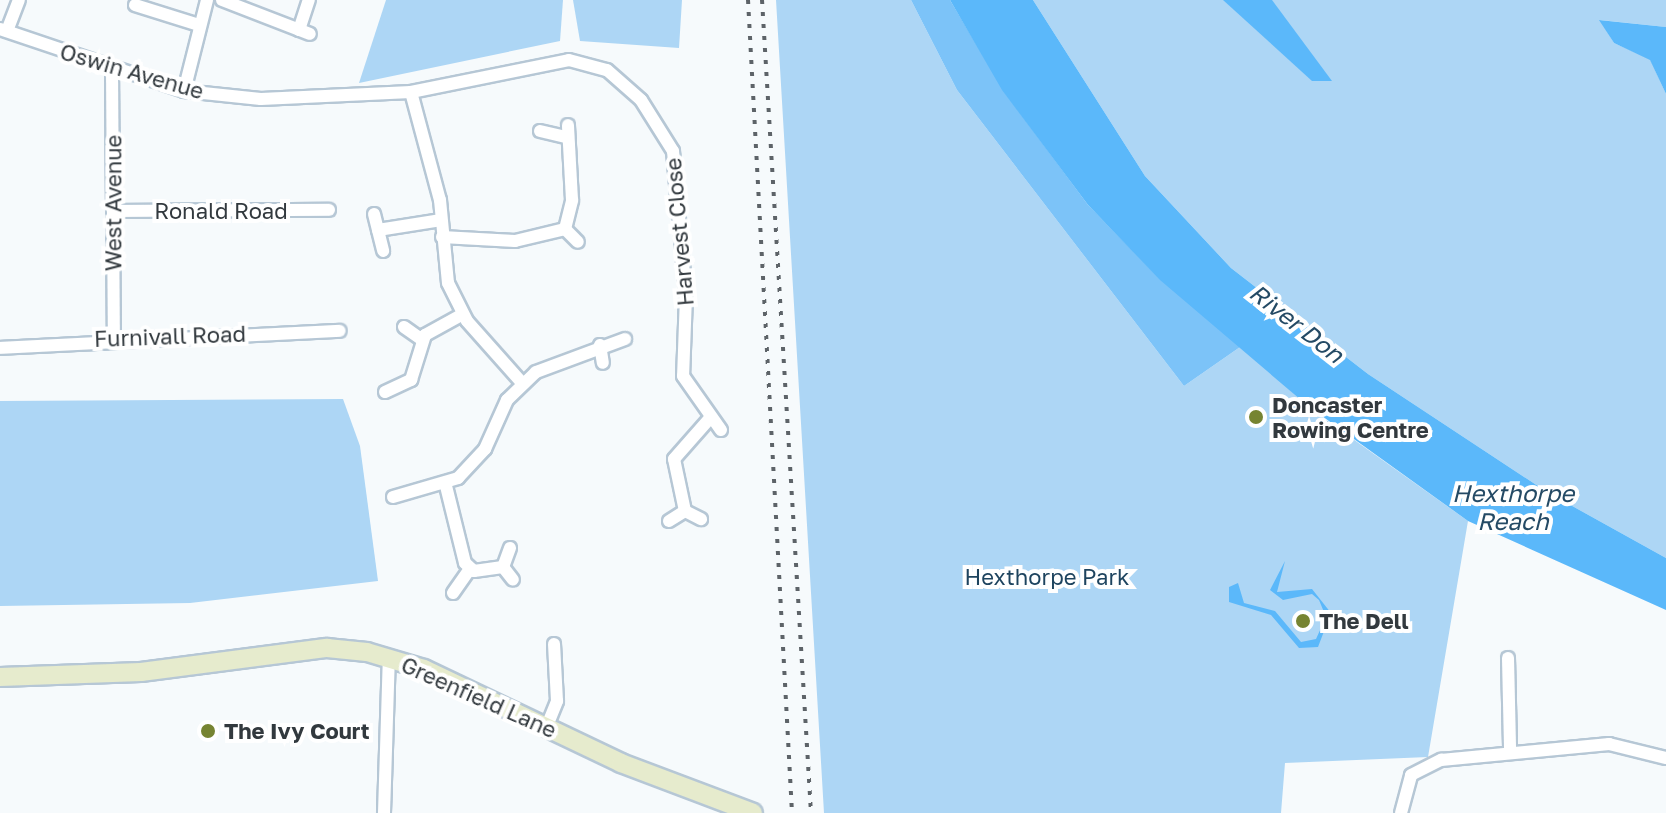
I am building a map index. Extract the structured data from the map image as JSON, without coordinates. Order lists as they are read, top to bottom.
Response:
{
  "streets": {
    "street": [
      "Oswin Avenue",
      "West Avenue",
      "Ronald Road",
      "Harvest Close",
      "Furnivall Road",
      "Greenfield Lane"
    ]
  },
  "crossings": [
    ["Oswin Avenue", "West Avenue"],
    ["Oswin Avenue", "Harvest Close"],
    ["West Avenue", "Ronald Road"],
    ["West Avenue", "Furnivall Road"]
  ],
  "water": ["River Don", "Hexthorpe Reach"],
  "parks": ["Hexthorpe Park"],
  "places": ["Doncaster Rowing Centre", "The Dell", "The Ivy Court"]
}
